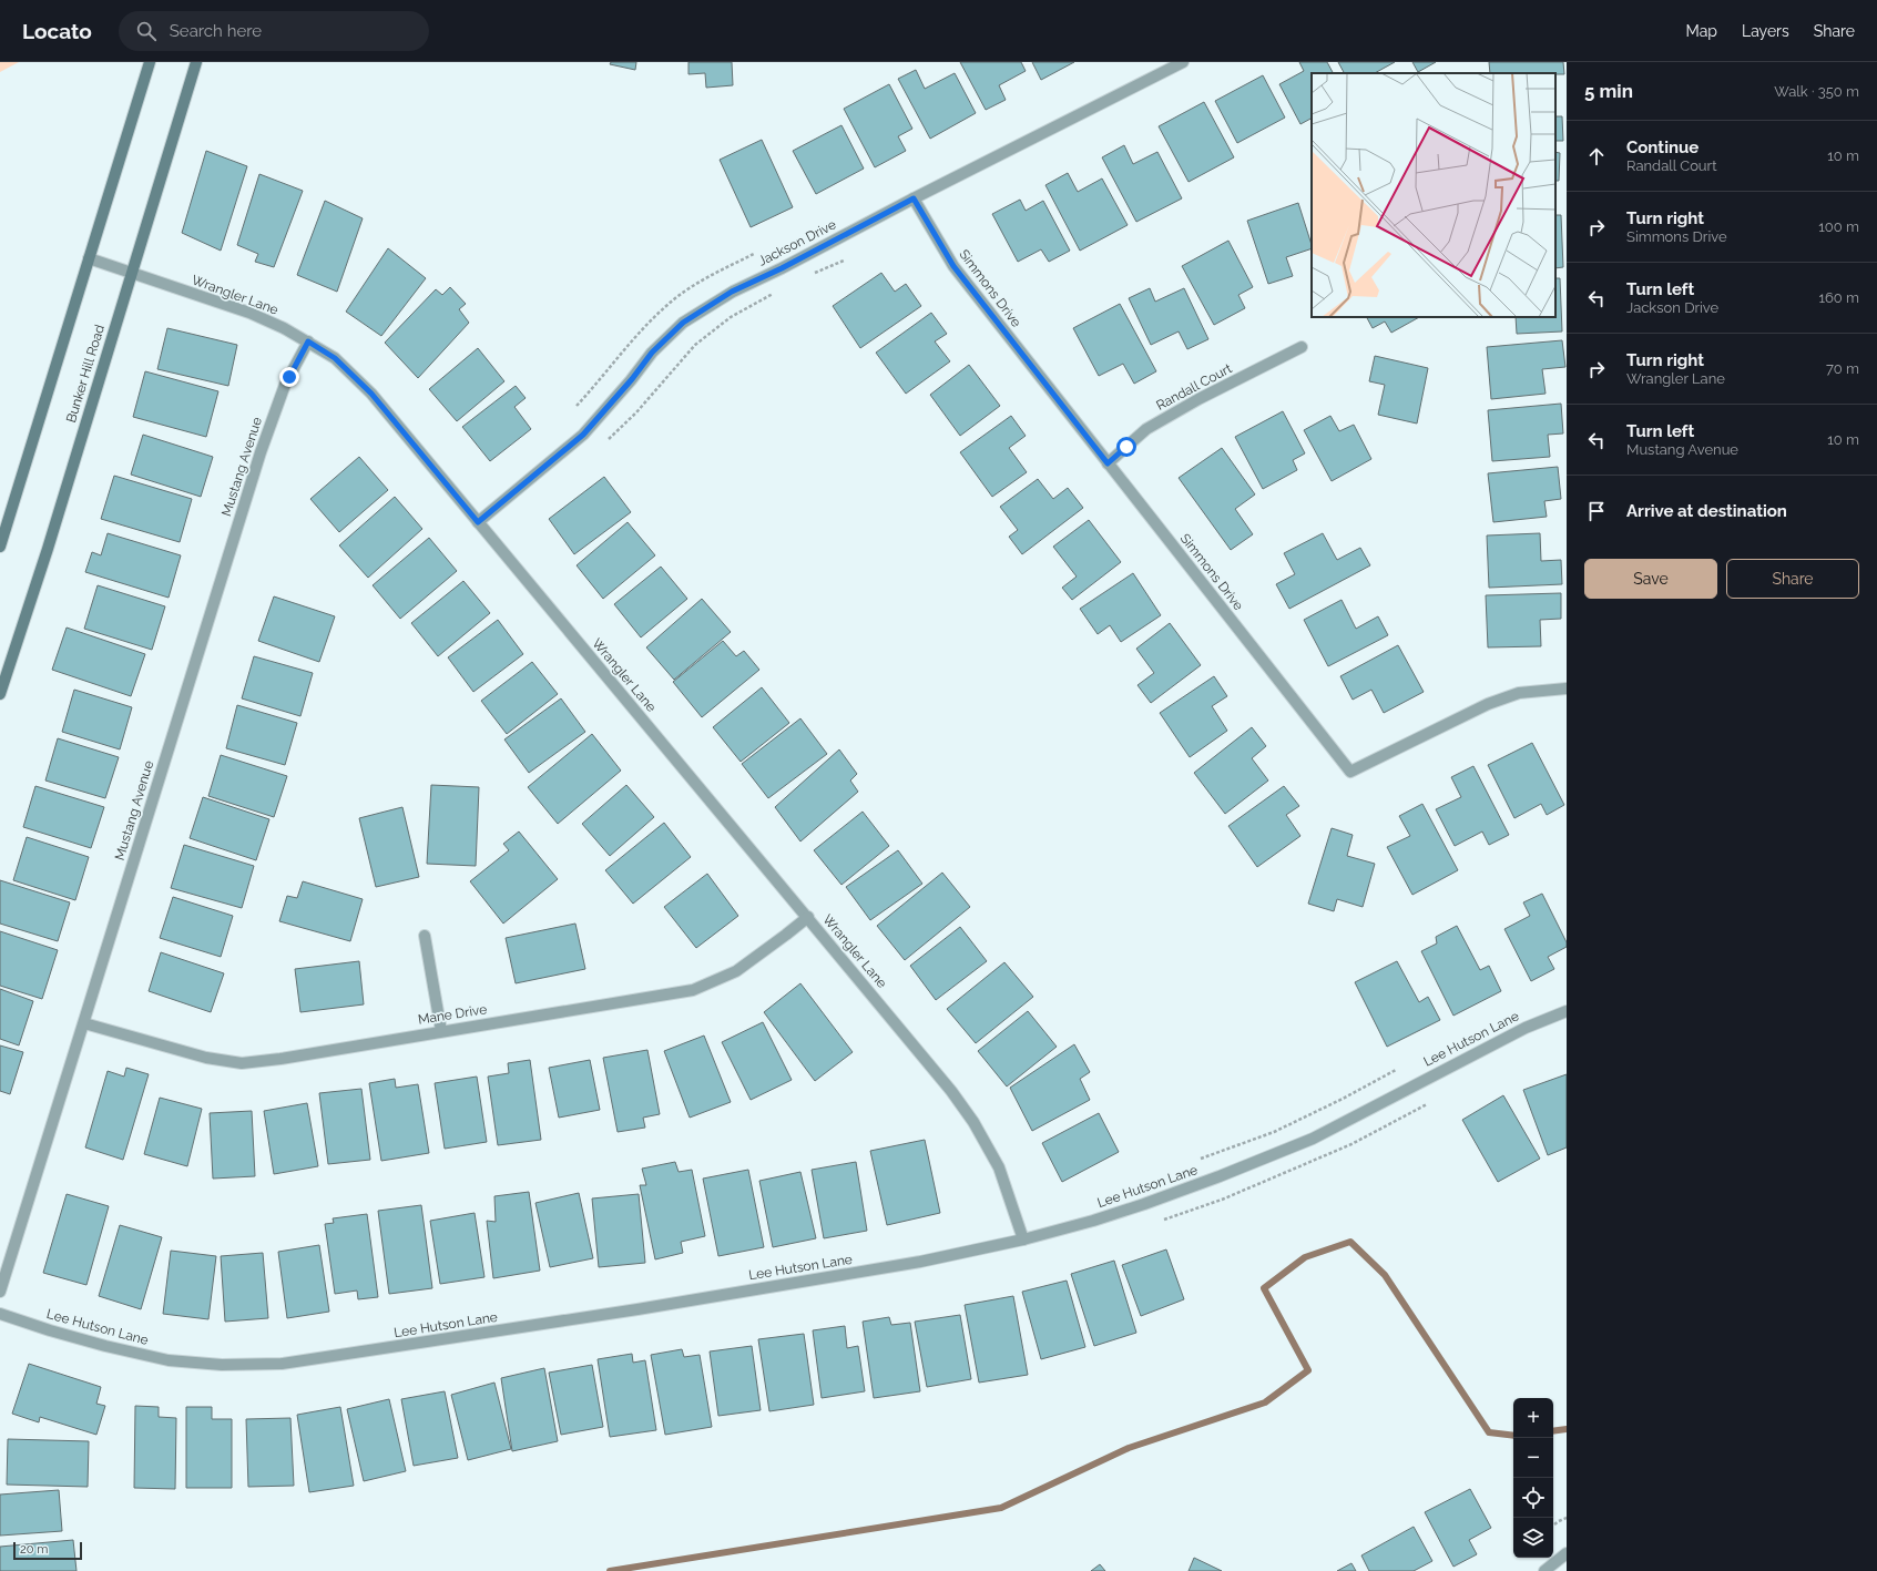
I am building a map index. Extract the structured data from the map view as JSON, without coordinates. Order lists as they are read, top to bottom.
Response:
{
  "streets": {
    "main road": ["Bunker Hill Road"],
    "street": [
      "Jackson Drive",
      "Simmons Drive",
      "Wrangler Lane",
      "Randall Court",
      "Mustang Avenue",
      "Mane Drive",
      "Lee Hutson Lane"
    ]
  },
  "crossings": [
    ["Jackson Drive", "Simmons Drive"],
    ["Jackson Drive", "Wrangler Lane"],
    ["Simmons Drive", "Randall Court"],
    ["Wrangler Lane", "Bunker Hill Road"],
    ["Wrangler Lane", "Mustang Avenue"],
    ["Wrangler Lane", "Mane Drive"],
    ["Wrangler Lane", "Lee Hutson Lane"],
    ["Mustang Avenue", "Mane Drive"]
  ],
  "scale_bar": "20 m",
  "page": {
    "header": "Locato",
    "search": "Search here",
    "nav": ["Map", "Layers", "Share"],
    "heading": ["5 min", "Walk · 350 m"],
    "list": [
      ["Continue", "Randall Court", "10 m"],
      ["Turn right", "Simmons Drive", "100 m"],
      ["Turn left", "Jackson Drive", "160 m"],
      ["Turn right", "Wrangler Lane", "70 m"],
      ["Turn left", "Mustang Avenue", "10 m"],
      "Arrive at destination"
    ],
    "buttons": ["Save", "Share"],
    "map_buttons": ["+", "−"],
    "scale": "20 m"
  }
}
